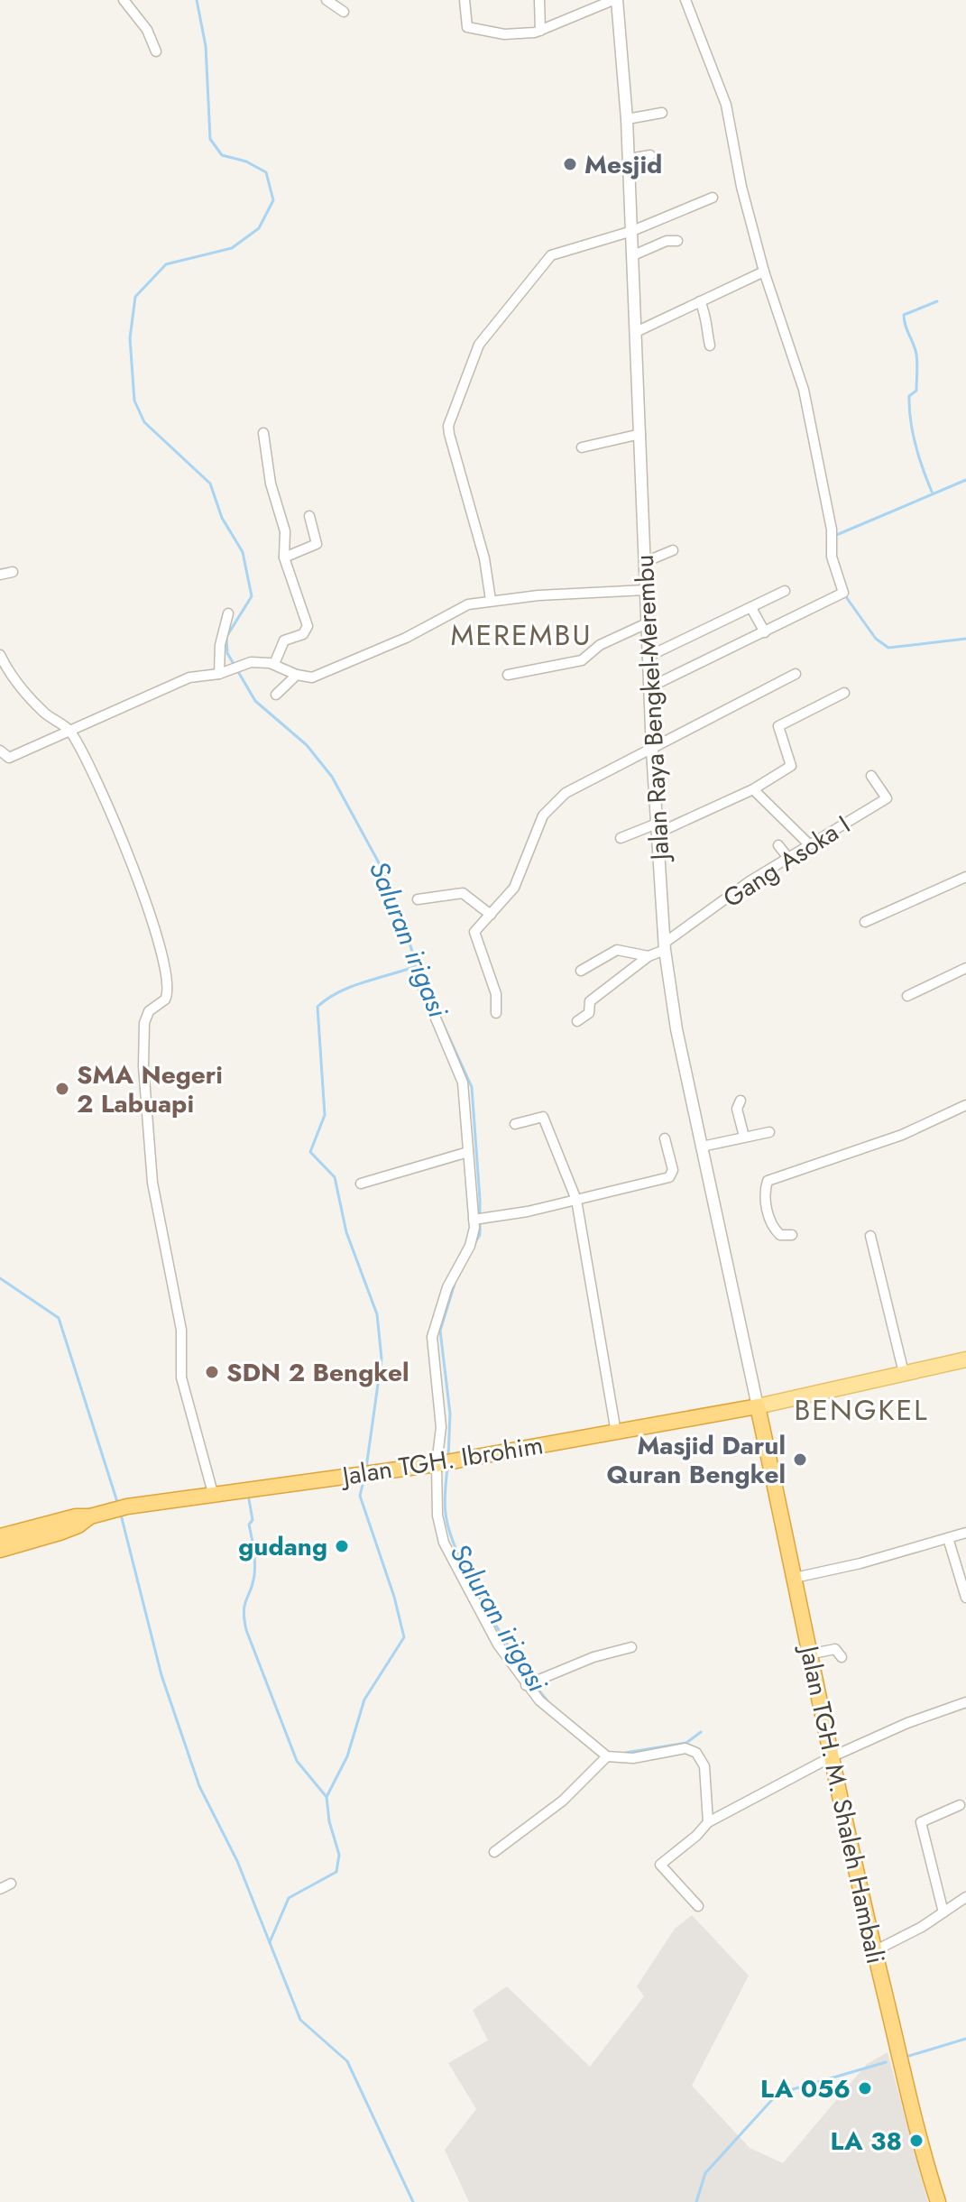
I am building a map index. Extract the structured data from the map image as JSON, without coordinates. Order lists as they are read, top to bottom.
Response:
{
  "streets": {
    "highway": ["Jalan TGH. Ibrohim", "Jalan TGH. M. Shaleh Hambali"],
    "street": ["Jalan Raya Bengkel-Merembu", "Gang Asoka I"]
  },
  "crossings": [
    ["Jalan Raya Bengkel-Merembu", "Gang Asoka I"],
    ["Jalan Raya Bengkel-Merembu", "Jalan TGH. Ibrohim"],
    ["Jalan Raya Bengkel-Merembu", "Jalan TGH. M. Shaleh Hambali"],
    ["Jalan TGH. Ibrohim", "Jalan TGH. M. Shaleh Hambali"]
  ],
  "districts": ["MEREMBU", "BENGKEL"],
  "water": ["Saluran irigasi"],
  "places": [
    "Mesjid",
    "SMA Negeri 2 Labuapi",
    "SDN 2 Bengkel",
    "Masjid Darul Quran Bengkel",
    "gudang",
    "LA 056",
    "LA 38"
  ]
}
